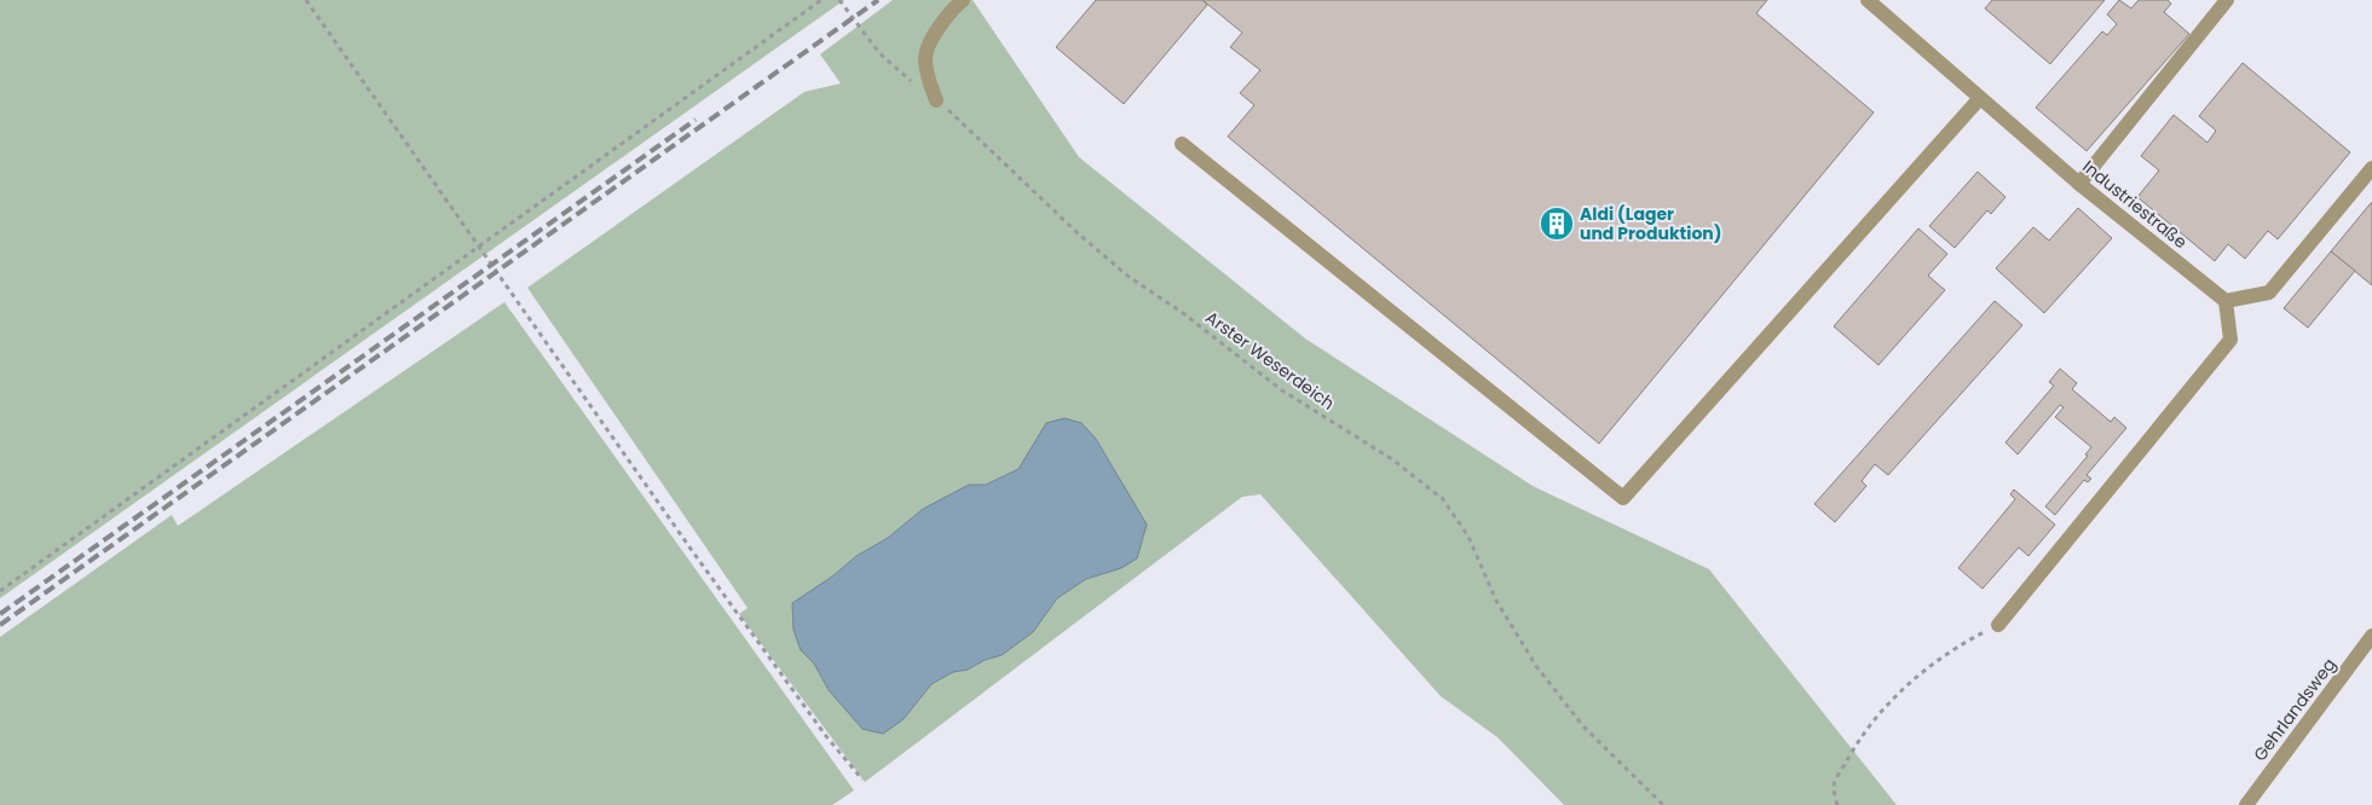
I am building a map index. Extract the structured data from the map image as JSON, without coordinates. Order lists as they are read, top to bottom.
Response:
{
  "streets": {
    "street": ["Industriestraße", "Gehrlandsweg"],
    "path": ["Arster Weserdeich"]
  },
  "places": {
    "building": ["Aldi (Lager und Produktion)"]
  }
}
